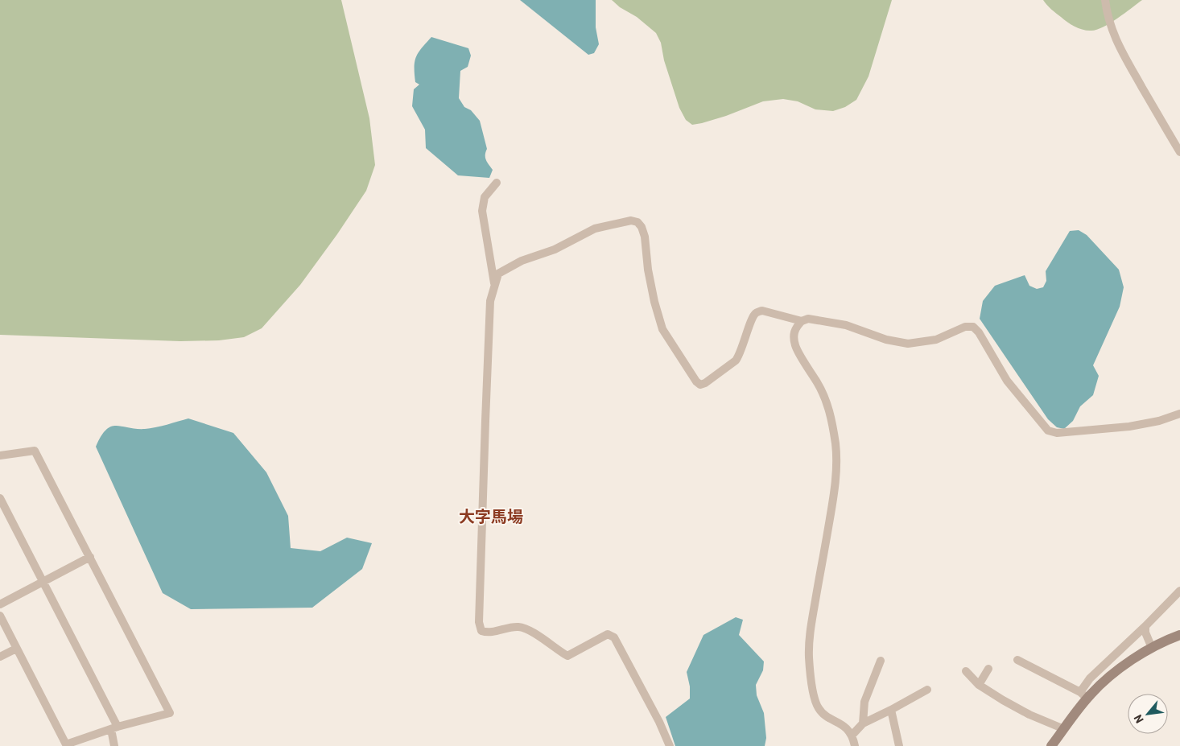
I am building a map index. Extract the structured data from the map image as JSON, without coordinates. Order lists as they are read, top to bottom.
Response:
{
  "districts": ["大字馬場"],
  "north": "bottom left"
}
